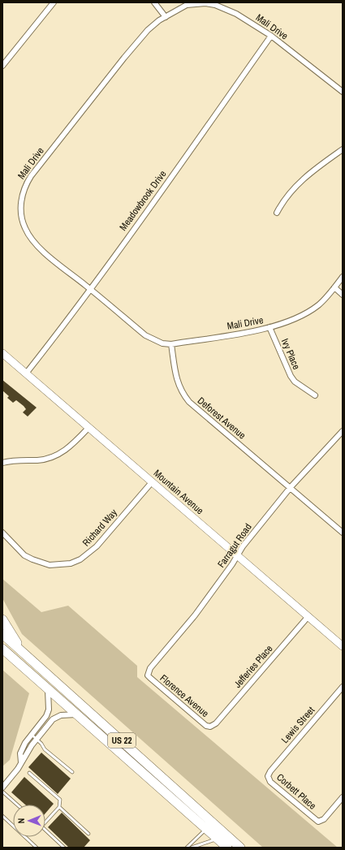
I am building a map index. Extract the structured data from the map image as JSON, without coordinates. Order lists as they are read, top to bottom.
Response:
{
  "streets": {
    "highway": ["US 22"],
    "street": [
      "Mali Drive",
      "Meadowbrook Drive",
      "Ivy Place",
      "Deforest Avenue",
      "Mountain Avenue",
      "Richard Way",
      "Farragut Road",
      "Jefferies Place",
      "Florence Avenue",
      "Lewis Street",
      "Corbett Place"
    ]
  },
  "crossings": [
    ["Mali Drive", "Meadowbrook Drive"],
    ["Mali Drive", "Ivy Place"],
    ["Mali Drive", "Deforest Avenue"],
    ["Meadowbrook Drive", "Mountain Avenue"],
    ["Deforest Avenue", "Farragut Road"],
    ["Mountain Avenue", "Richard Way"],
    ["Mountain Avenue", "Farragut Road"],
    ["Mountain Avenue", "Jefferies Place"],
    ["Farragut Road", "Florence Avenue"],
    ["Jefferies Place", "Florence Avenue"],
    ["Lewis Street", "Corbett Place"]
  ],
  "north": "left"
}
